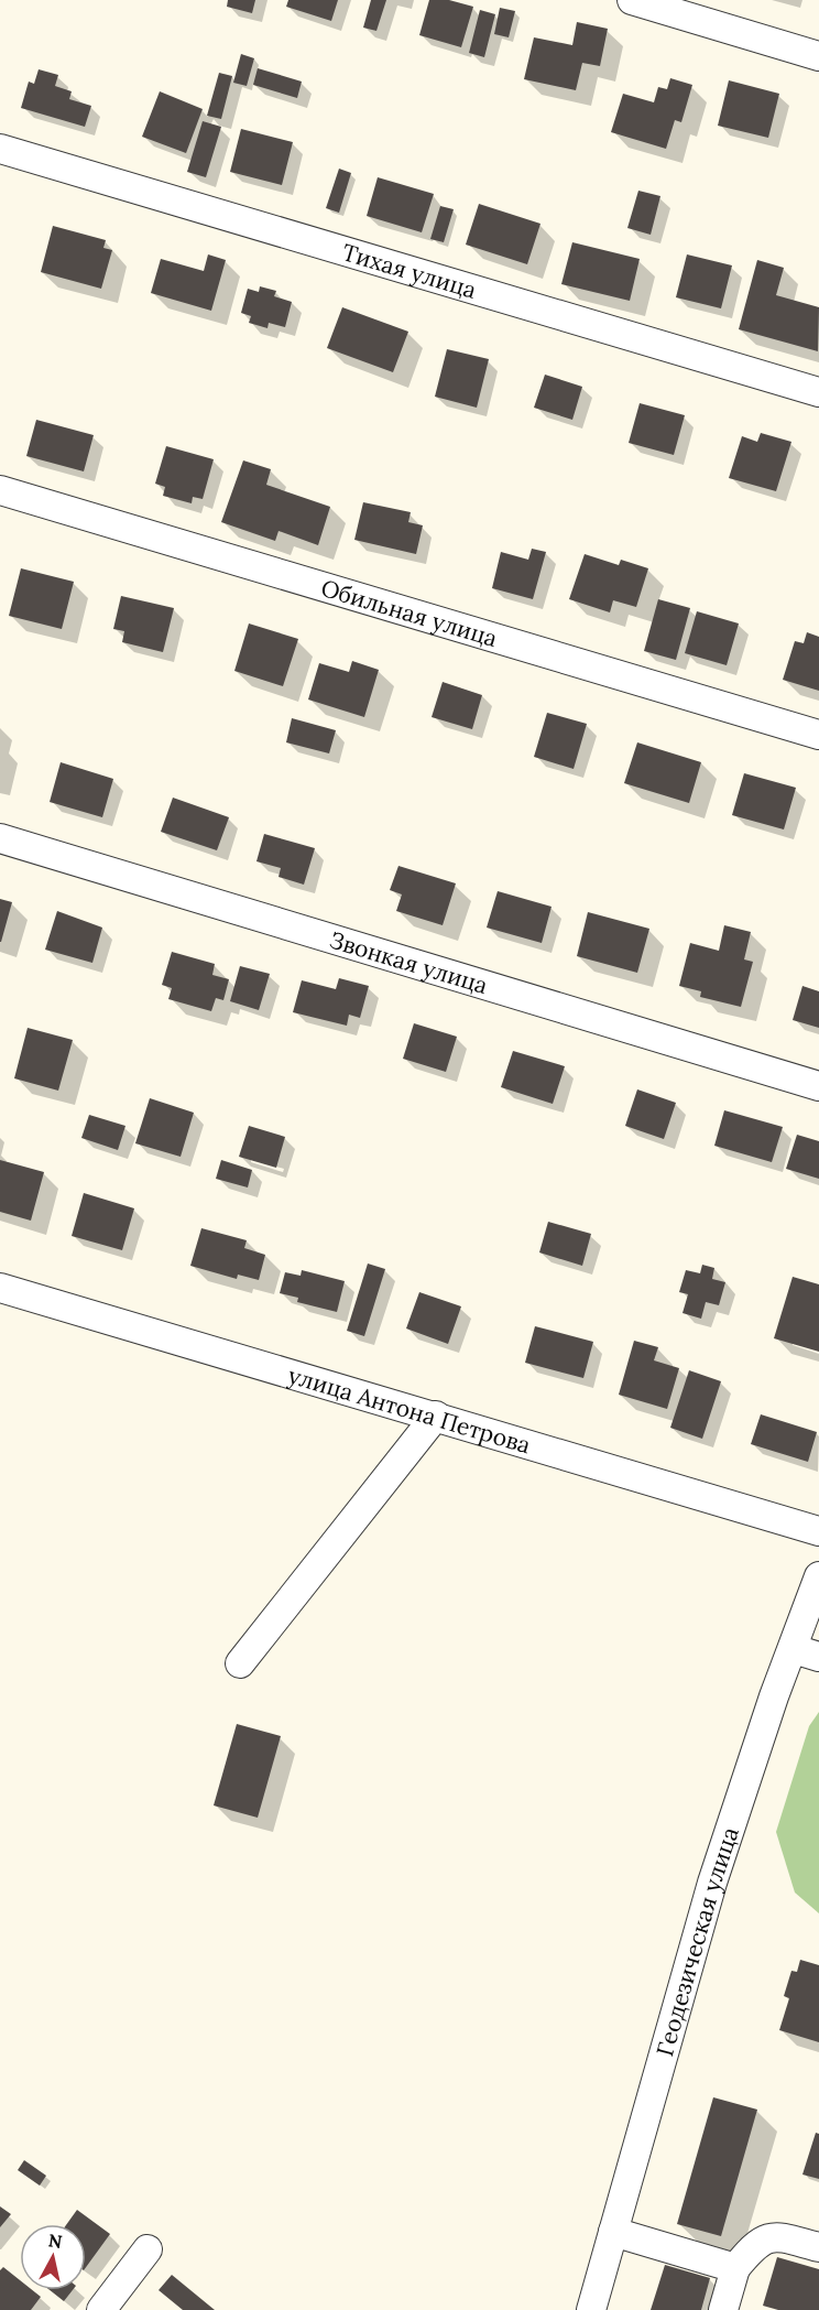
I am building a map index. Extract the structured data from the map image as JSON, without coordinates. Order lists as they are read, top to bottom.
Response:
{
  "streets": {
    "street": [
      "Тихая улица",
      "Обильная улица",
      "Звонкая улица",
      "улица Антона Петрова",
      "Геодезическая улица"
    ]
  },
  "north": "top"
}
